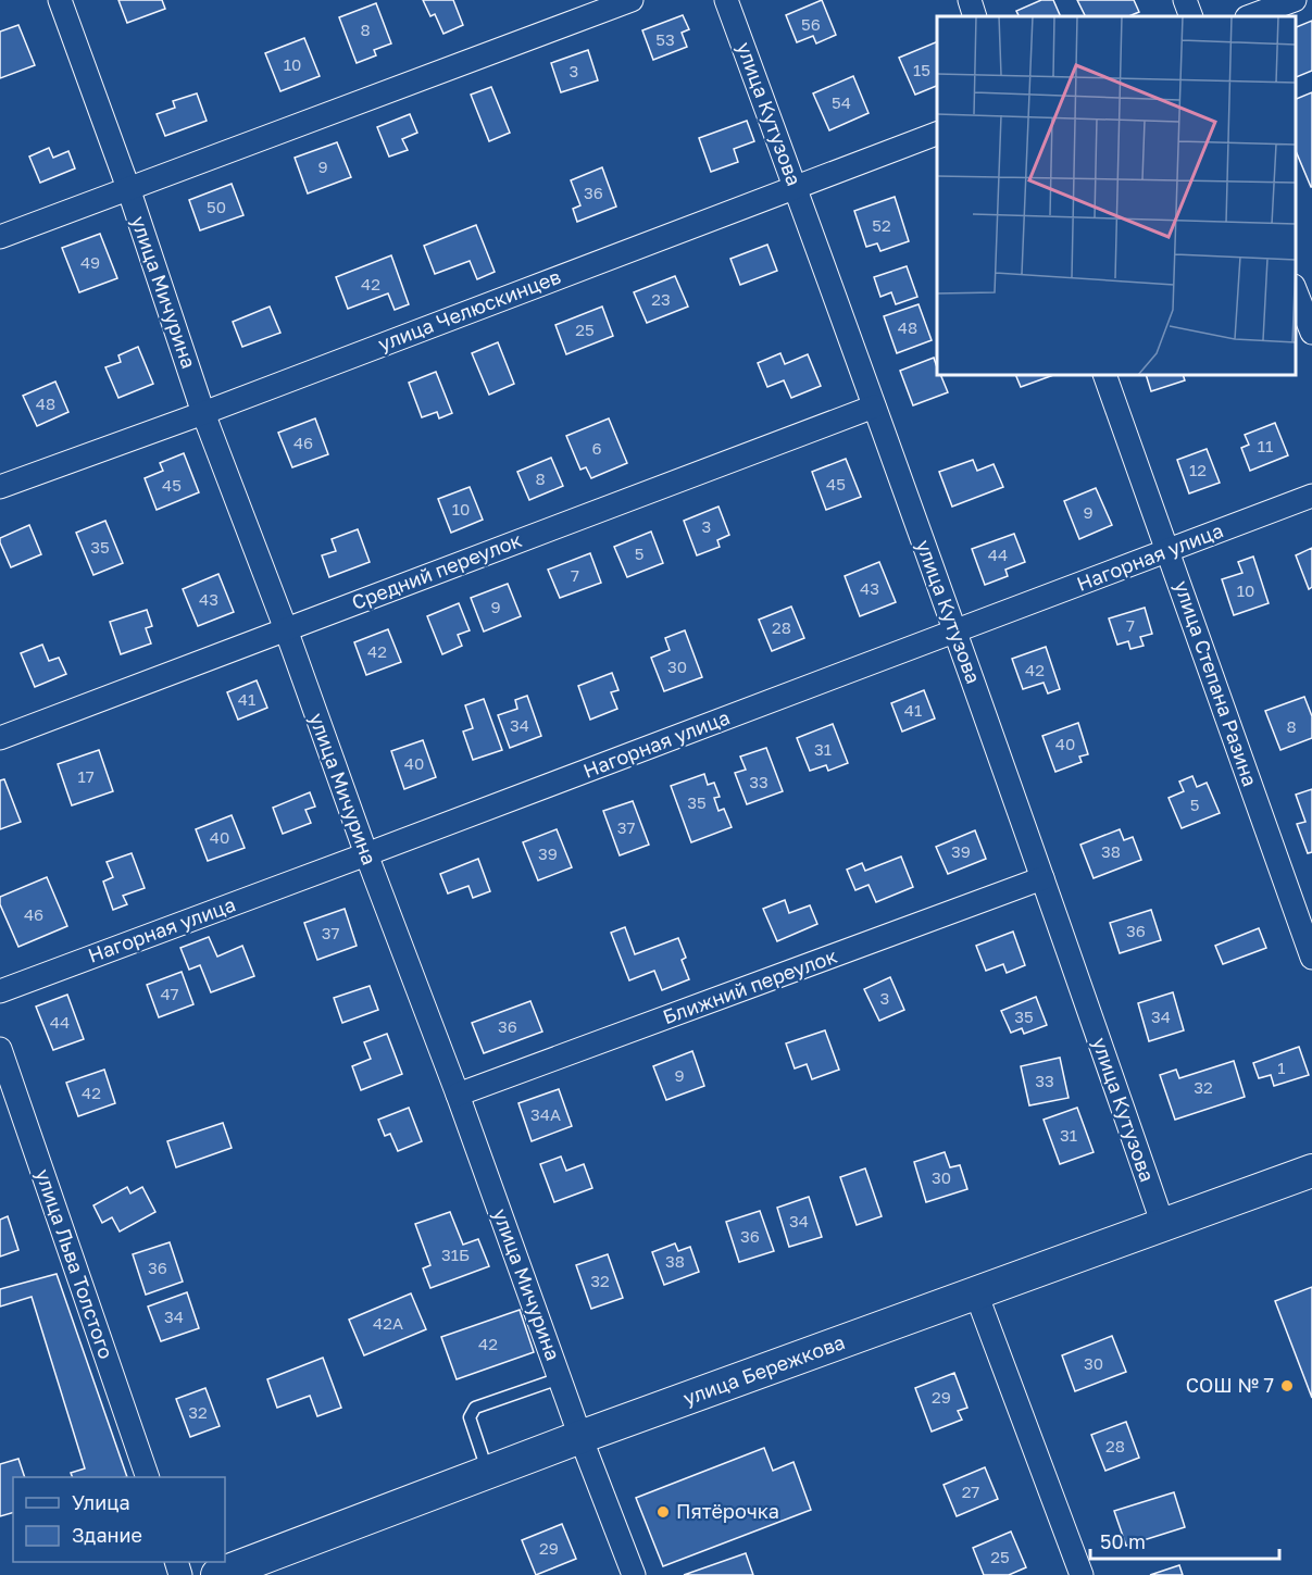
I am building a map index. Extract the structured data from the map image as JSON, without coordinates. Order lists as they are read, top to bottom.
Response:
{
  "streets": {
    "street": [
      "улица Кутузова",
      "улица Мичурина",
      "улица Челюскинцев",
      "Нагорная улица",
      "Средний переулок",
      "улица Степана Разина",
      "Ближний переулок",
      "улица Льва Толстого",
      "улица Бережкова"
    ]
  },
  "crossings": [
    ["улица Кутузова", "улица Челюскинцев"],
    ["улица Кутузова", "Нагорная улица"],
    ["улица Кутузова", "Средний переулок"],
    ["улица Кутузова", "Ближний переулок"],
    ["улица Кутузова", "улица Бережкова"],
    ["улица Мичурина", "улица Челюскинцев"],
    ["улица Мичурина", "Нагорная улица"],
    ["улица Мичурина", "Средний переулок"],
    ["улица Мичурина", "Ближний переулок"],
    ["улица Мичурина", "улица Бережкова"],
    ["Нагорная улица", "улица Степана Разина"]
  ],
  "places": ["СОШ № 7", "Пятёрочка"],
  "house_numbers": [
    "56",
    "8",
    "53",
    "10",
    "15",
    "3",
    "54",
    "9",
    "36",
    "50",
    "52",
    "49",
    "42",
    "23",
    "48",
    "25",
    "48",
    "46",
    "11",
    "6",
    "12",
    "8",
    "45",
    "45",
    "10",
    "9",
    "3",
    "35",
    "5",
    "44",
    "7",
    "43",
    "10",
    "43",
    "9",
    "7",
    "28",
    "42",
    "30",
    "42",
    "41",
    "41",
    "34",
    "8",
    "40",
    "31",
    "40",
    "17",
    "33",
    "35",
    "5",
    "37",
    "40",
    "39",
    "38",
    "39",
    "46",
    "36",
    "37",
    "47",
    "3",
    "35",
    "34",
    "44",
    "36",
    "1",
    "9",
    "33",
    "32",
    "42",
    "34А",
    "31",
    "30",
    "34",
    "36",
    "31Б",
    "38",
    "36",
    "32",
    "34",
    "42А",
    "42",
    "30",
    "29",
    "32",
    "28",
    "27",
    "29",
    "25"
  ],
  "legend": ["Улица", "Здание"],
  "scale_bar": "50 m"
}
